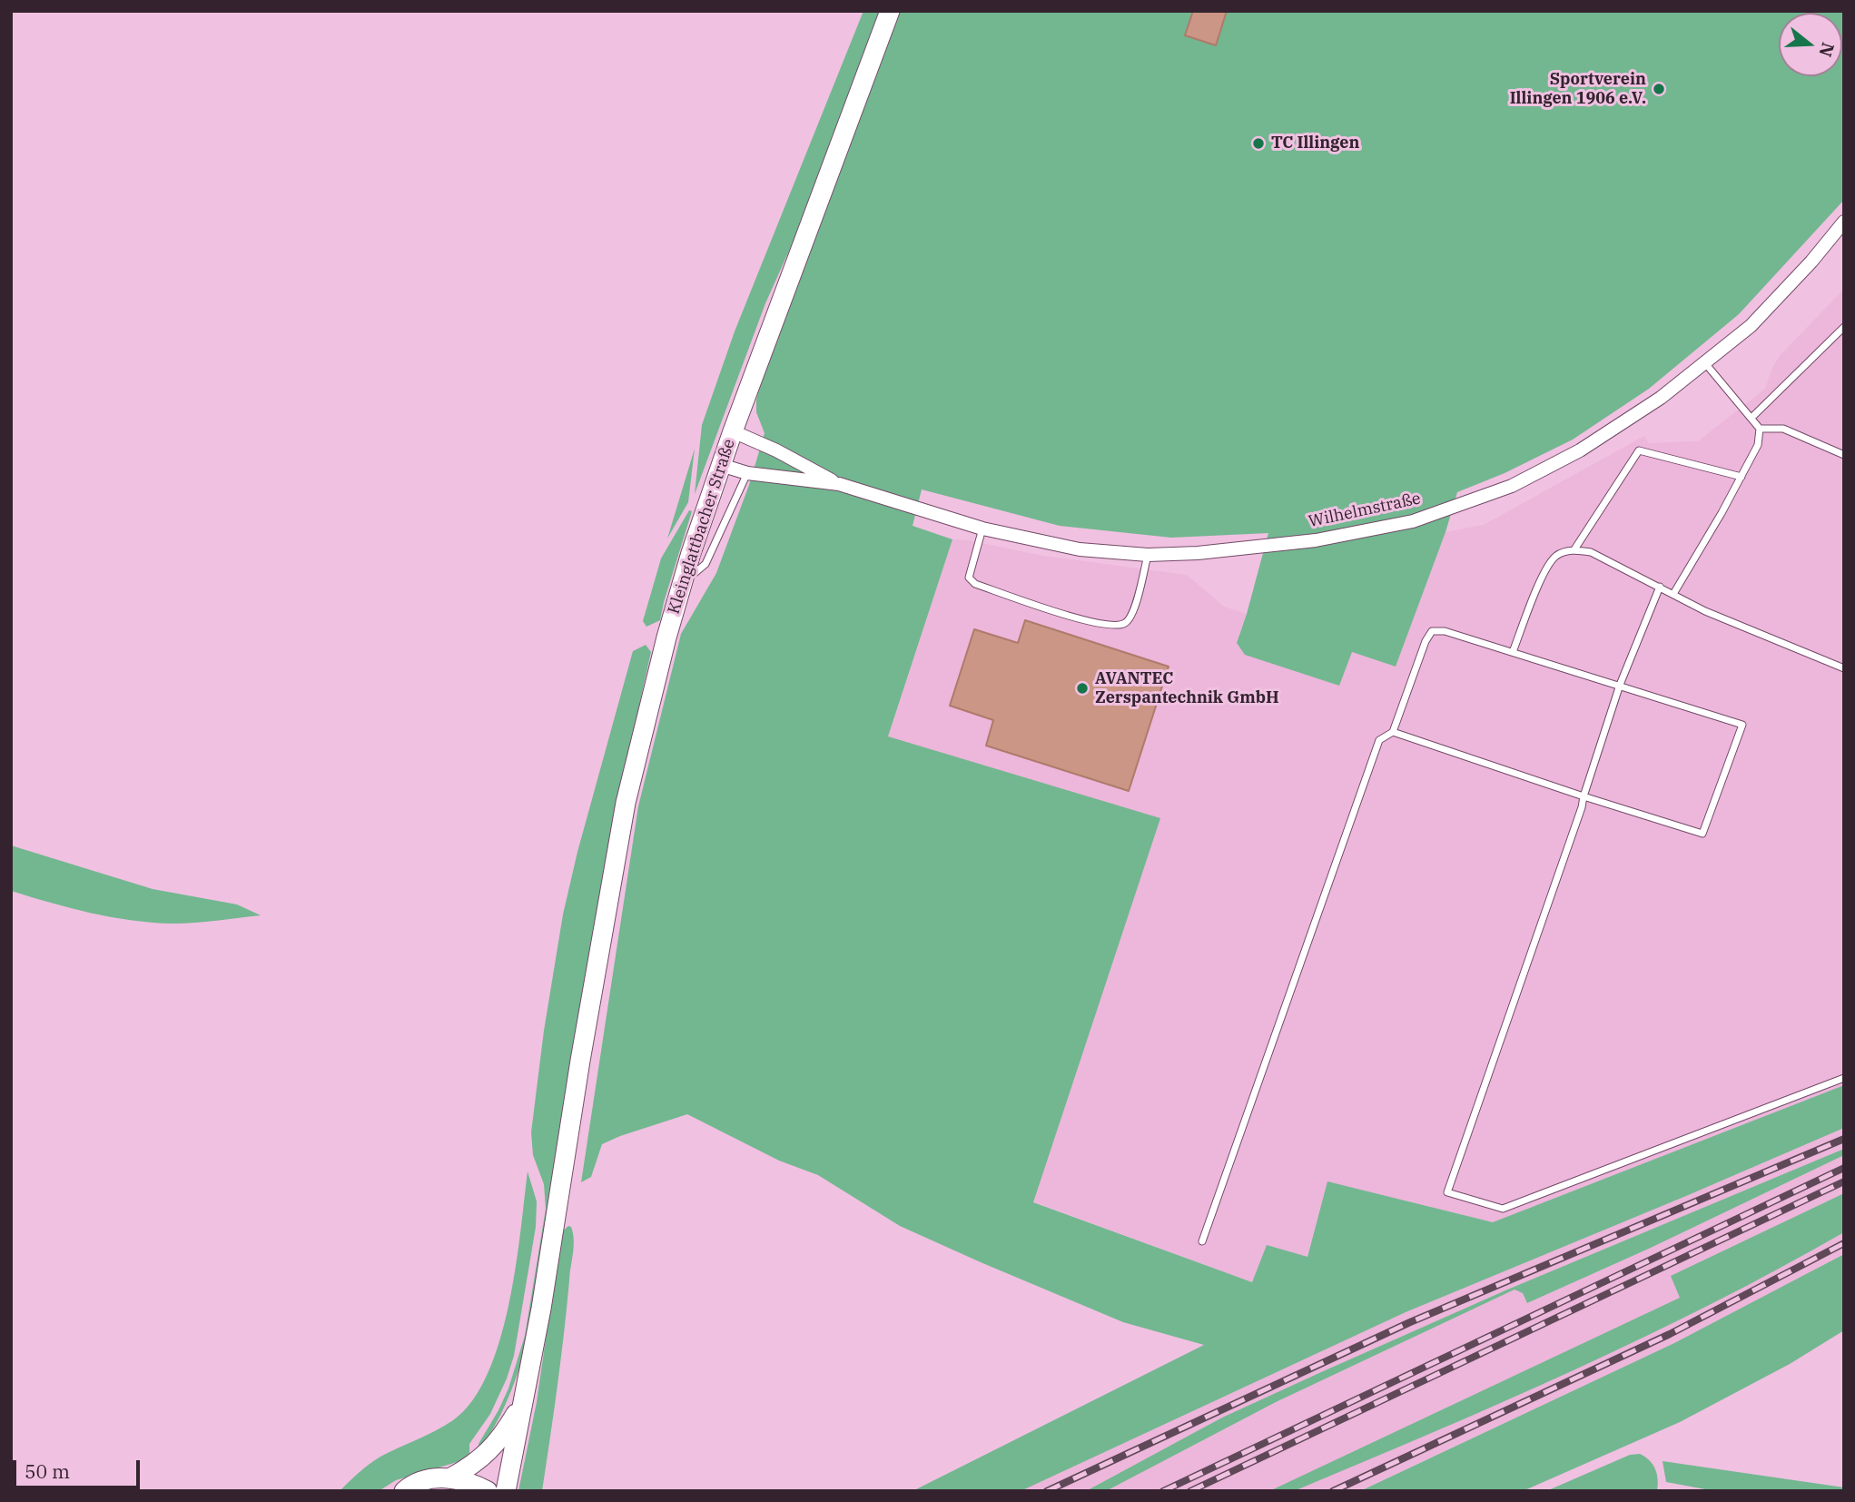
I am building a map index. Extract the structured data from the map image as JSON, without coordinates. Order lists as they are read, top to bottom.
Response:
{
  "streets": {
    "street": ["Wilhelmstraße", "Kleinglattbacher Straße"]
  },
  "crossings": [
    ["Wilhelmstraße", "Kleinglattbacher Straße"]
  ],
  "places": ["Sportverein Illingen 1906 e.V.", "TC Illingen", "AVANTEC Zerspantechnik GmbH"],
  "scale_bar": "50 m",
  "north": "right"
}
